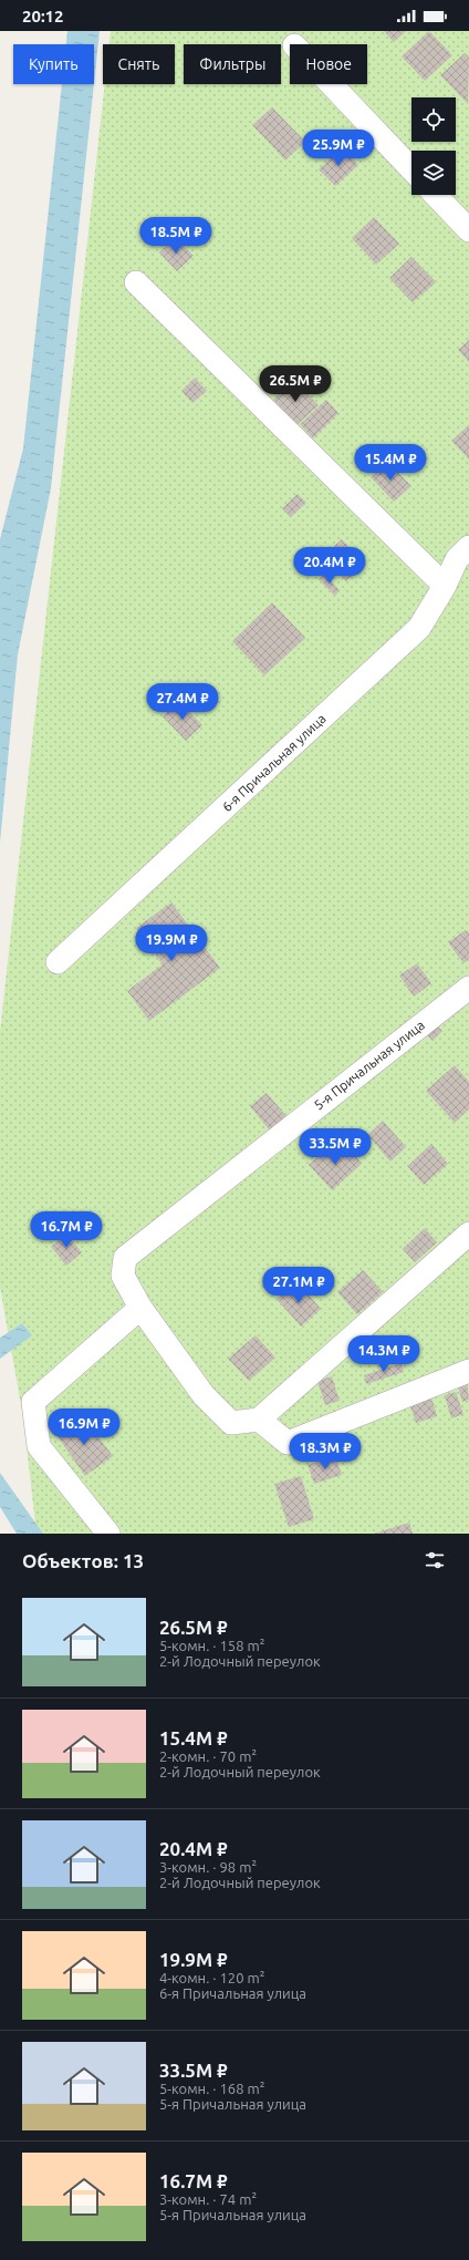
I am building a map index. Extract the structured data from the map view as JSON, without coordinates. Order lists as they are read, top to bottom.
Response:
{
  "streets": {
    "street": ["6-я Причальная улица", "5-я Причальная улица"]
  },
  "page": {
    "status": "20:12",
    "chip": [
      "Купить",
      "Снять",
      "Фильтры",
      "Новое"
    ],
    "price": [
      "25.9M ₽",
      "18.5M ₽",
      "26.5M ₽",
      "15.4M ₽",
      "20.4M ₽",
      "27.4M ₽",
      "19.9M ₽",
      "33.5M ₽",
      "16.7M ₽",
      "27.1M ₽",
      "14.3M ₽",
      "16.9M ₽",
      "18.3M ₽"
    ],
    "heading": "Объектов: 13",
    "list": [
      {
        "name": "26.5M ₽",
        "note": "5-комн. · 158 m² · 2-й Лодочный переулок"
      },
      {
        "name": "15.4M ₽",
        "note": "2-комн. · 70 m² · 2-й Лодочный переулок"
      },
      {
        "name": "20.4M ₽",
        "note": "3-комн. · 98 m² · 2-й Лодочный переулок"
      },
      {
        "name": "19.9M ₽",
        "note": "4-комн. · 120 m² · 6-я Причальная улица"
      },
      {
        "name": "33.5M ₽",
        "note": "5-комн. · 168 m² · 5-я Причальная улица"
      },
      {
        "name": "16.7M ₽",
        "note": "3-комн. · 74 m² · 5-я Причальная улица"
      }
    ]
  }
}
